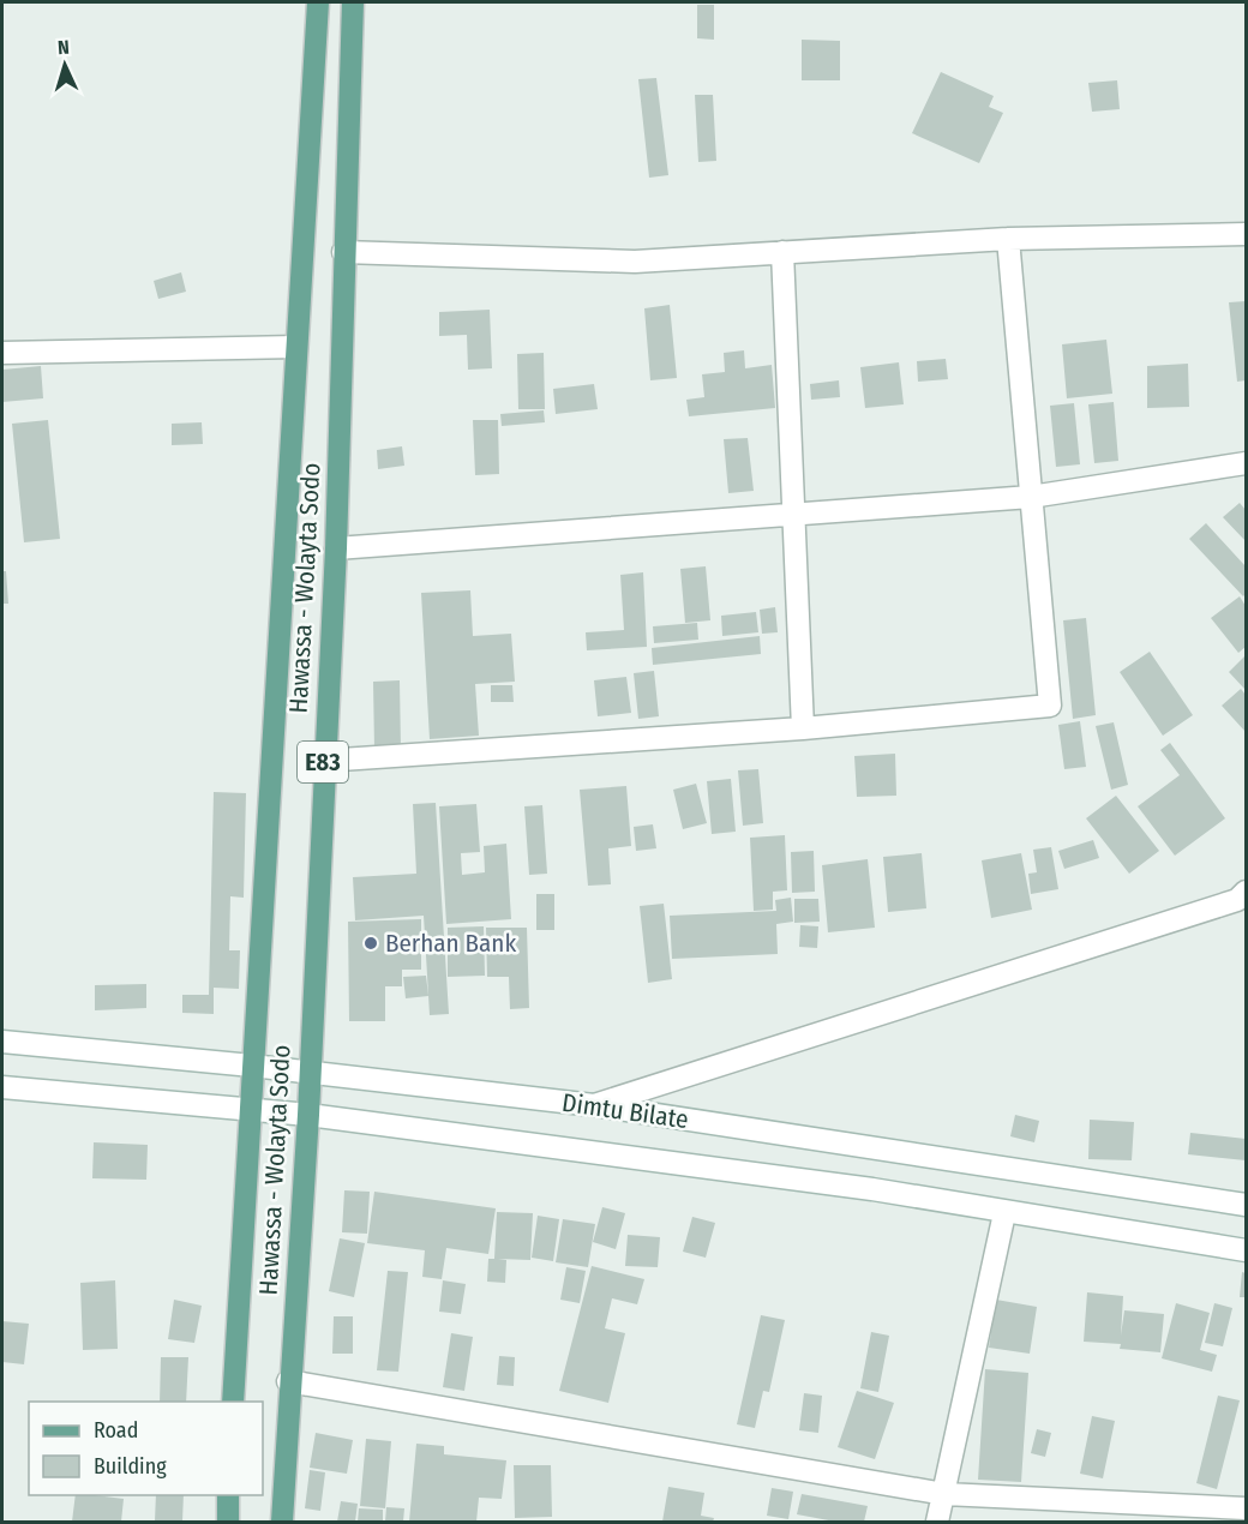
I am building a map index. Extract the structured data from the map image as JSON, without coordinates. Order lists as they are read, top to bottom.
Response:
{
  "streets": {
    "main road": ["Hawassa - Wolayta Sodo", "E83"],
    "street": ["Dimtu Bilate"]
  },
  "crossings": [
    ["Hawassa - Wolayta Sodo", "Dimtu Bilate"]
  ],
  "places": ["Berhan Bank"],
  "legend": ["Road", "Building"],
  "north": "top"
}
